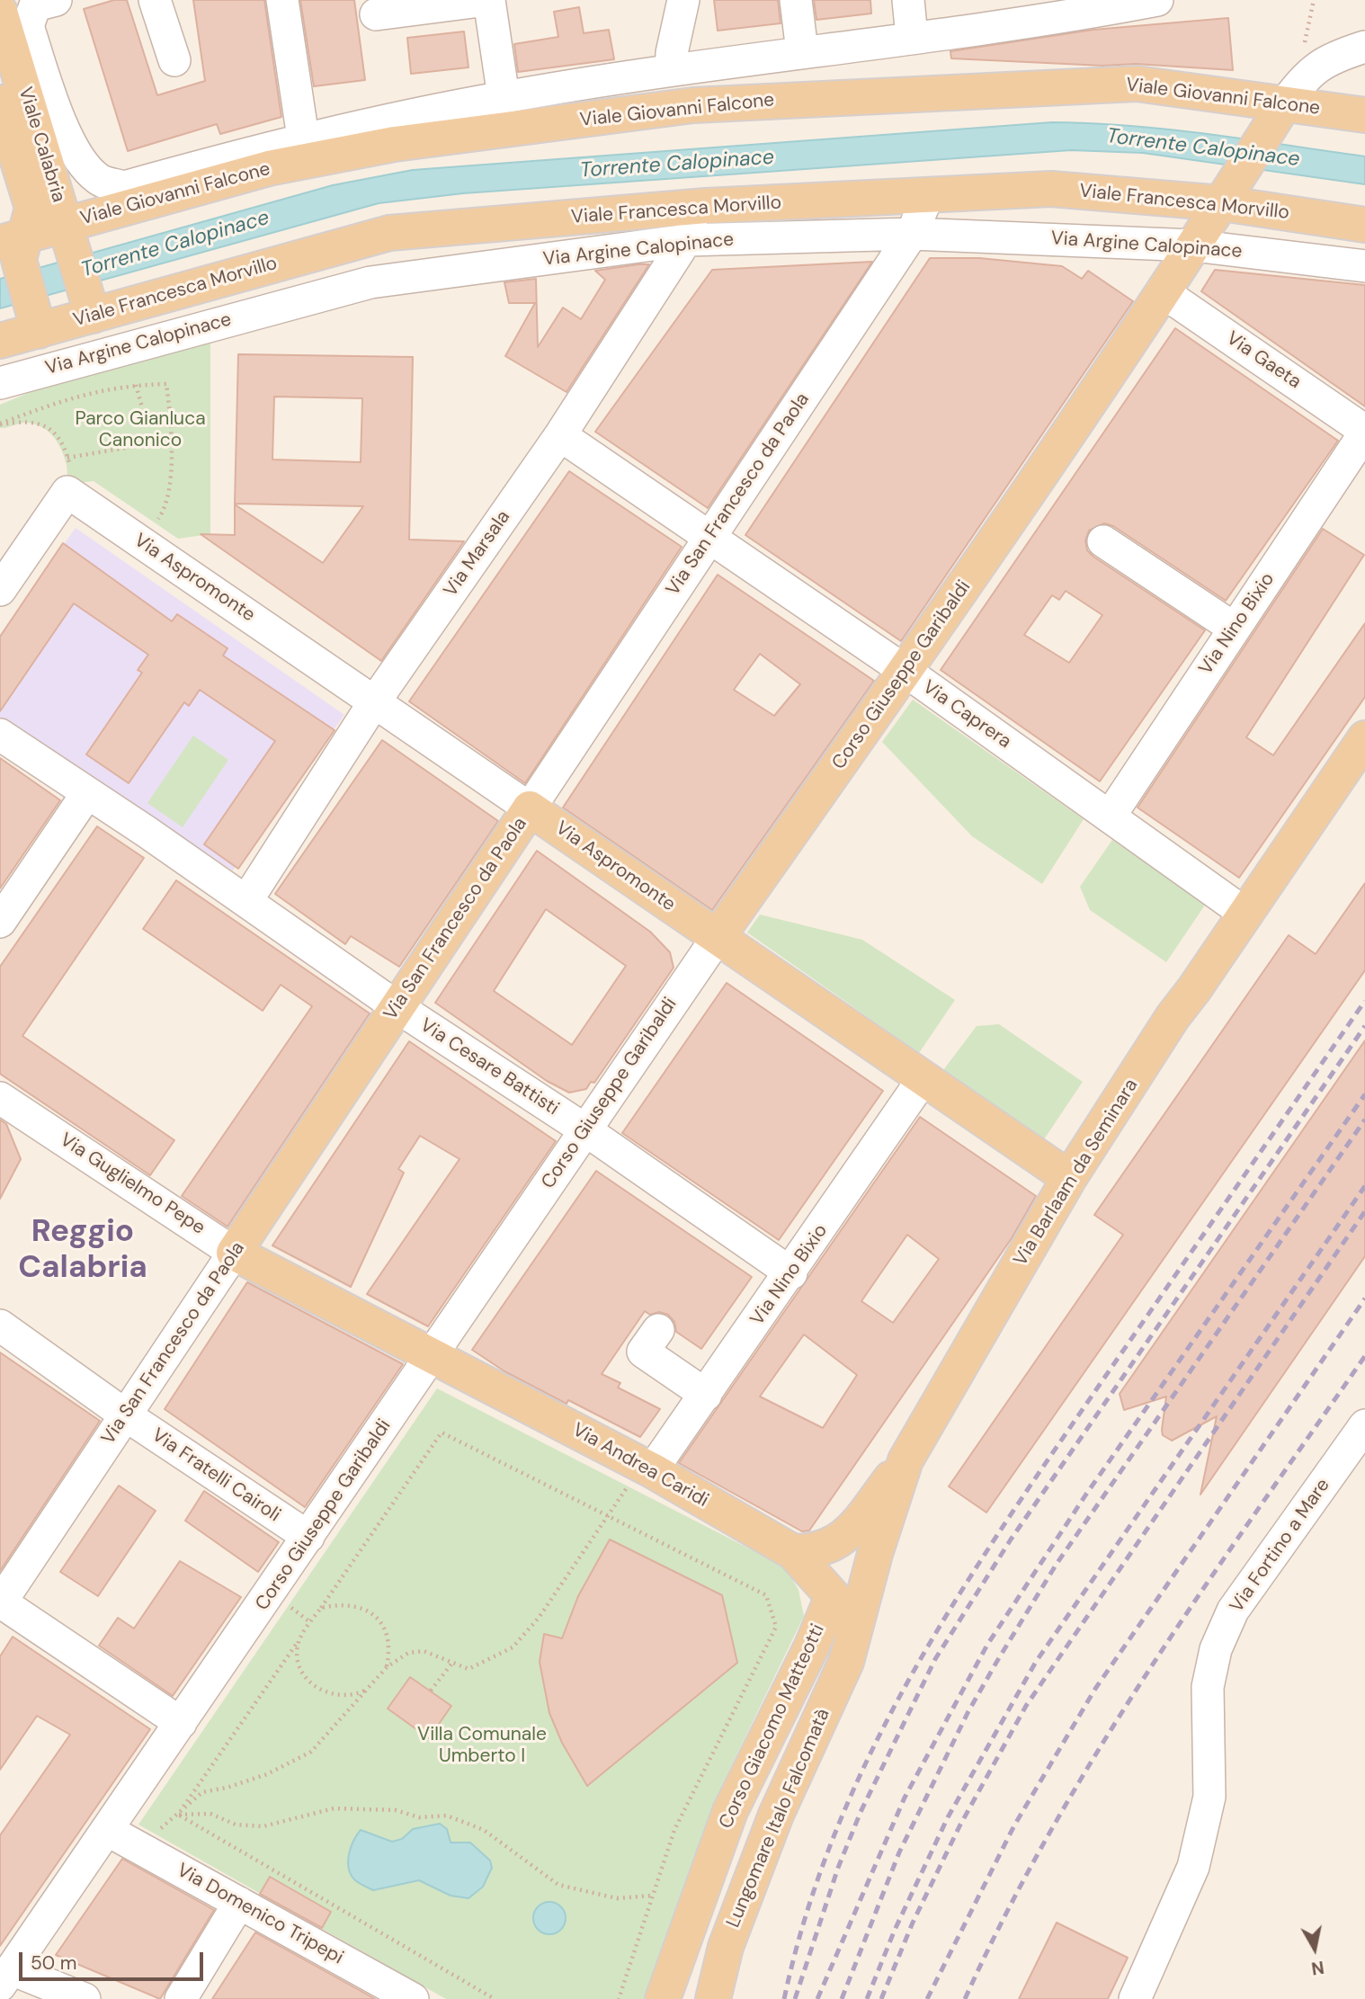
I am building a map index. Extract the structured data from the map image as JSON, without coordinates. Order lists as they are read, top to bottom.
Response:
{
  "streets": {
    "main road": [
      "Viale Giovanni Falcone",
      "Viale Calabria",
      "Viale Francesca Morvillo",
      "Via San Francesco da Paola",
      "Via Aspromonte",
      "Corso Giuseppe Garibaldi",
      "Via Barlaam da Seminara",
      "Via Guglielmo Pepe",
      "Via Andrea Caridi",
      "Corso Giacomo Matteotti",
      "Lungomare Italo Falcomatà"
    ],
    "street": [
      "Via Argine Calopinace",
      "Via Gaeta",
      "Via Marsala",
      "Via Nino Bixio",
      "Via Caprera",
      "Via Cesare Battisti",
      "Via Fratelli Cairoli",
      "Via Fortino a Mare",
      "Via Domenico Tripepi"
    ]
  },
  "crossings": [
    ["Viale Giovanni Falcone", "Viale Calabria"],
    ["Viale Giovanni Falcone", "Corso Giuseppe Garibaldi"],
    ["Viale Calabria", "Viale Francesca Morvillo"],
    ["Viale Francesca Morvillo", "Via San Francesco da Paola"],
    ["Viale Francesca Morvillo", "Via Marsala"],
    ["Viale Francesca Morvillo", "Corso Giuseppe Garibaldi"],
    ["Via Argine Calopinace", "Via San Francesco da Paola"],
    ["Via Argine Calopinace", "Via Marsala"],
    ["Via Argine Calopinace", "Corso Giuseppe Garibaldi"],
    ["Via Gaeta", "Via Nino Bixio"],
    ["Via Gaeta", "Corso Giuseppe Garibaldi"],
    ["Via San Francesco da Paola", "Via Aspromonte"],
    ["Via San Francesco da Paola", "Via Caprera"],
    ["Via San Francesco da Paola", "Via Cesare Battisti"],
    ["Via San Francesco da Paola", "Via Guglielmo Pepe"],
    ["Via San Francesco da Paola", "Via Fratelli Cairoli"],
    ["Via Marsala", "Via Aspromonte"],
    ["Via Marsala", "Via Caprera"],
    ["Via Marsala", "Via Cesare Battisti"],
    ["Via Aspromonte", "Via Nino Bixio"],
    ["Via Aspromonte", "Corso Giuseppe Garibaldi"],
    ["Via Aspromonte", "Via Barlaam da Seminara"],
    ["Via Nino Bixio", "Via Caprera"],
    ["Via Nino Bixio", "Via Cesare Battisti"],
    ["Via Nino Bixio", "Via Andrea Caridi"],
    ["Corso Giuseppe Garibaldi", "Via Caprera"],
    ["Corso Giuseppe Garibaldi", "Via Cesare Battisti"],
    ["Corso Giuseppe Garibaldi", "Via Guglielmo Pepe"],
    ["Corso Giuseppe Garibaldi", "Via Andrea Caridi"],
    ["Corso Giuseppe Garibaldi", "Via Fratelli Cairoli"],
    ["Corso Giuseppe Garibaldi", "Via Domenico Tripepi"],
    ["Via Caprera", "Via Barlaam da Seminara"],
    ["Via Barlaam da Seminara", "Lungomare Italo Falcomatà"],
    ["Via Guglielmo Pepe", "Via Andrea Caridi"],
    ["Via Andrea Caridi", "Corso Giacomo Matteotti"]
  ],
  "districts": ["Reggio Calabria"],
  "water": ["Torrente Calopinace"],
  "parks": ["Parco Gianluca Canonico", "Villa Comunale Umberto I"],
  "scale_bar": "50 m",
  "north": "bottom"
}
